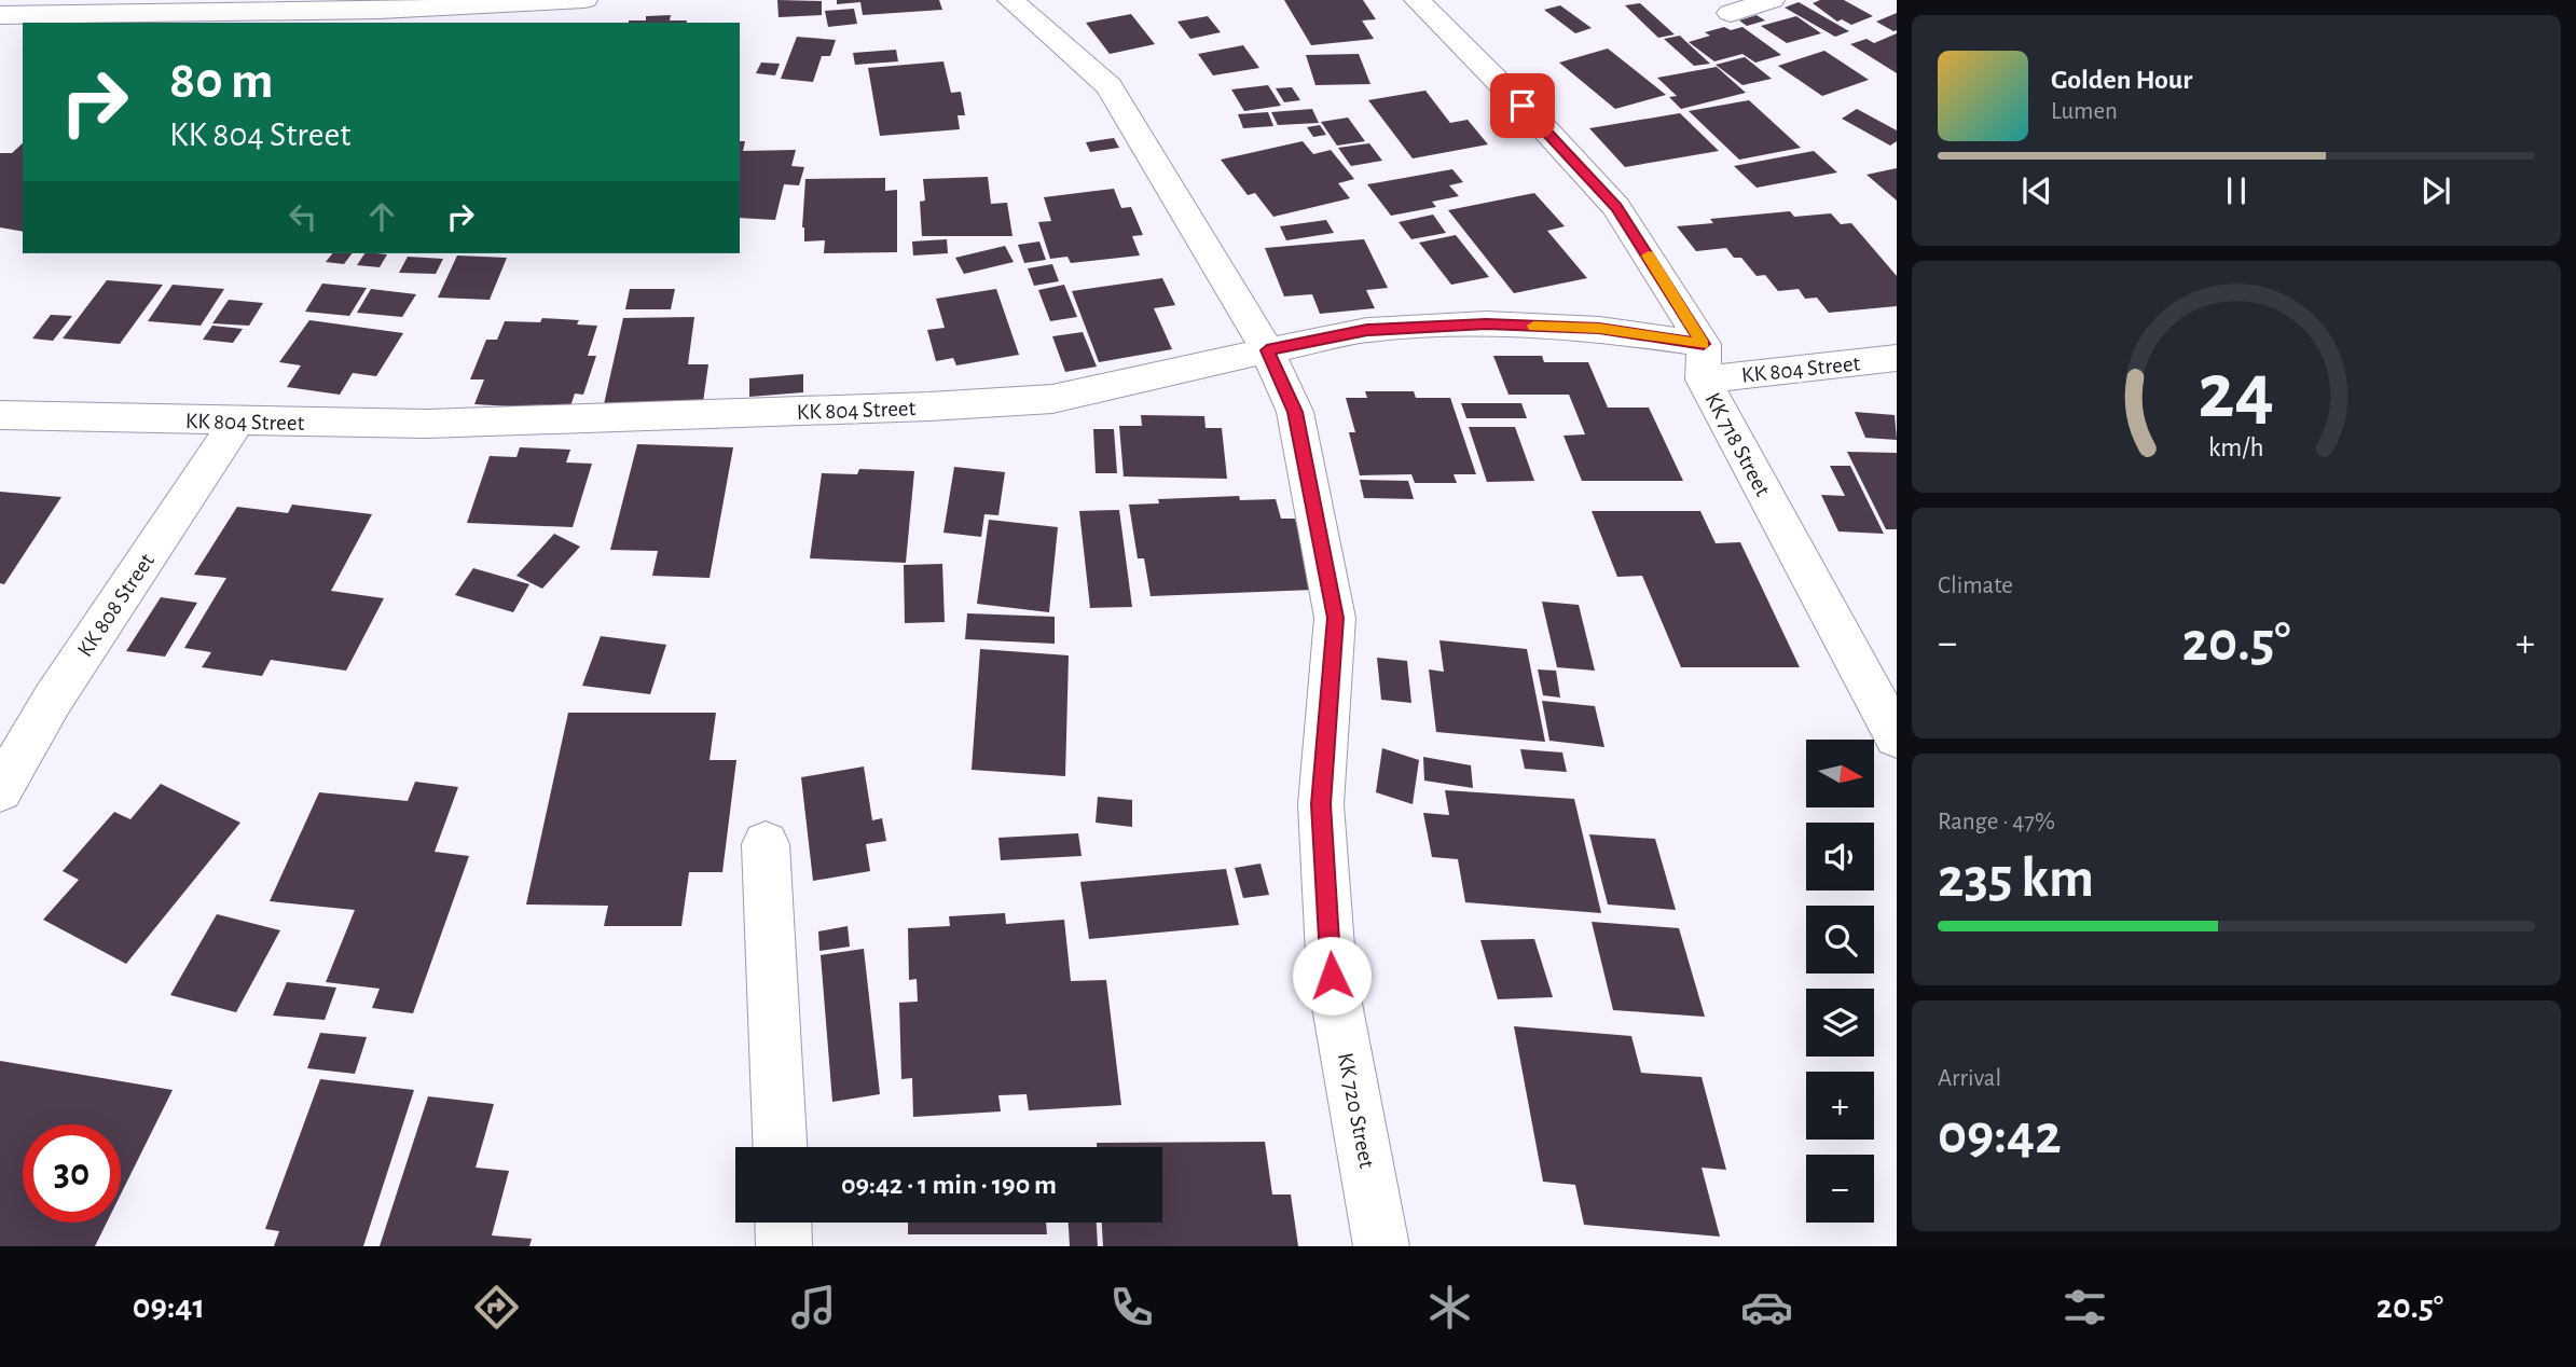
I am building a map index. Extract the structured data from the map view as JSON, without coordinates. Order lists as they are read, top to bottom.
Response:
{
  "streets": {
    "street": [
      "KK 804 Street",
      "KK 718 Street",
      "KK 808 Street",
      "KK 720 Street"
    ]
  },
  "crossings": [
    ["KK 804 Street", "KK 718 Street"],
    ["KK 804 Street", "KK 808 Street"],
    ["KK 804 Street", "KK 720 Street"]
  ],
  "north": "right",
  "page": {
    "turn": ["80 m", "KK 804 Street"],
    "song": ["Golden Hour", "Lumen"],
    "tile": [
      "Climate",
      ["Range · 47%", "235 km"],
      ["Arrival", "09:42"]
    ],
    "heat": ["−", "20.5°", "+"],
    "map_buttons": ["+", "−"],
    "limit": "30",
    "trip": "09:42 · 1 min · 190 m",
    "tabs": ["09:41", "20.5°"],
    "gauge": ["24", "km/h"]
  }
}
